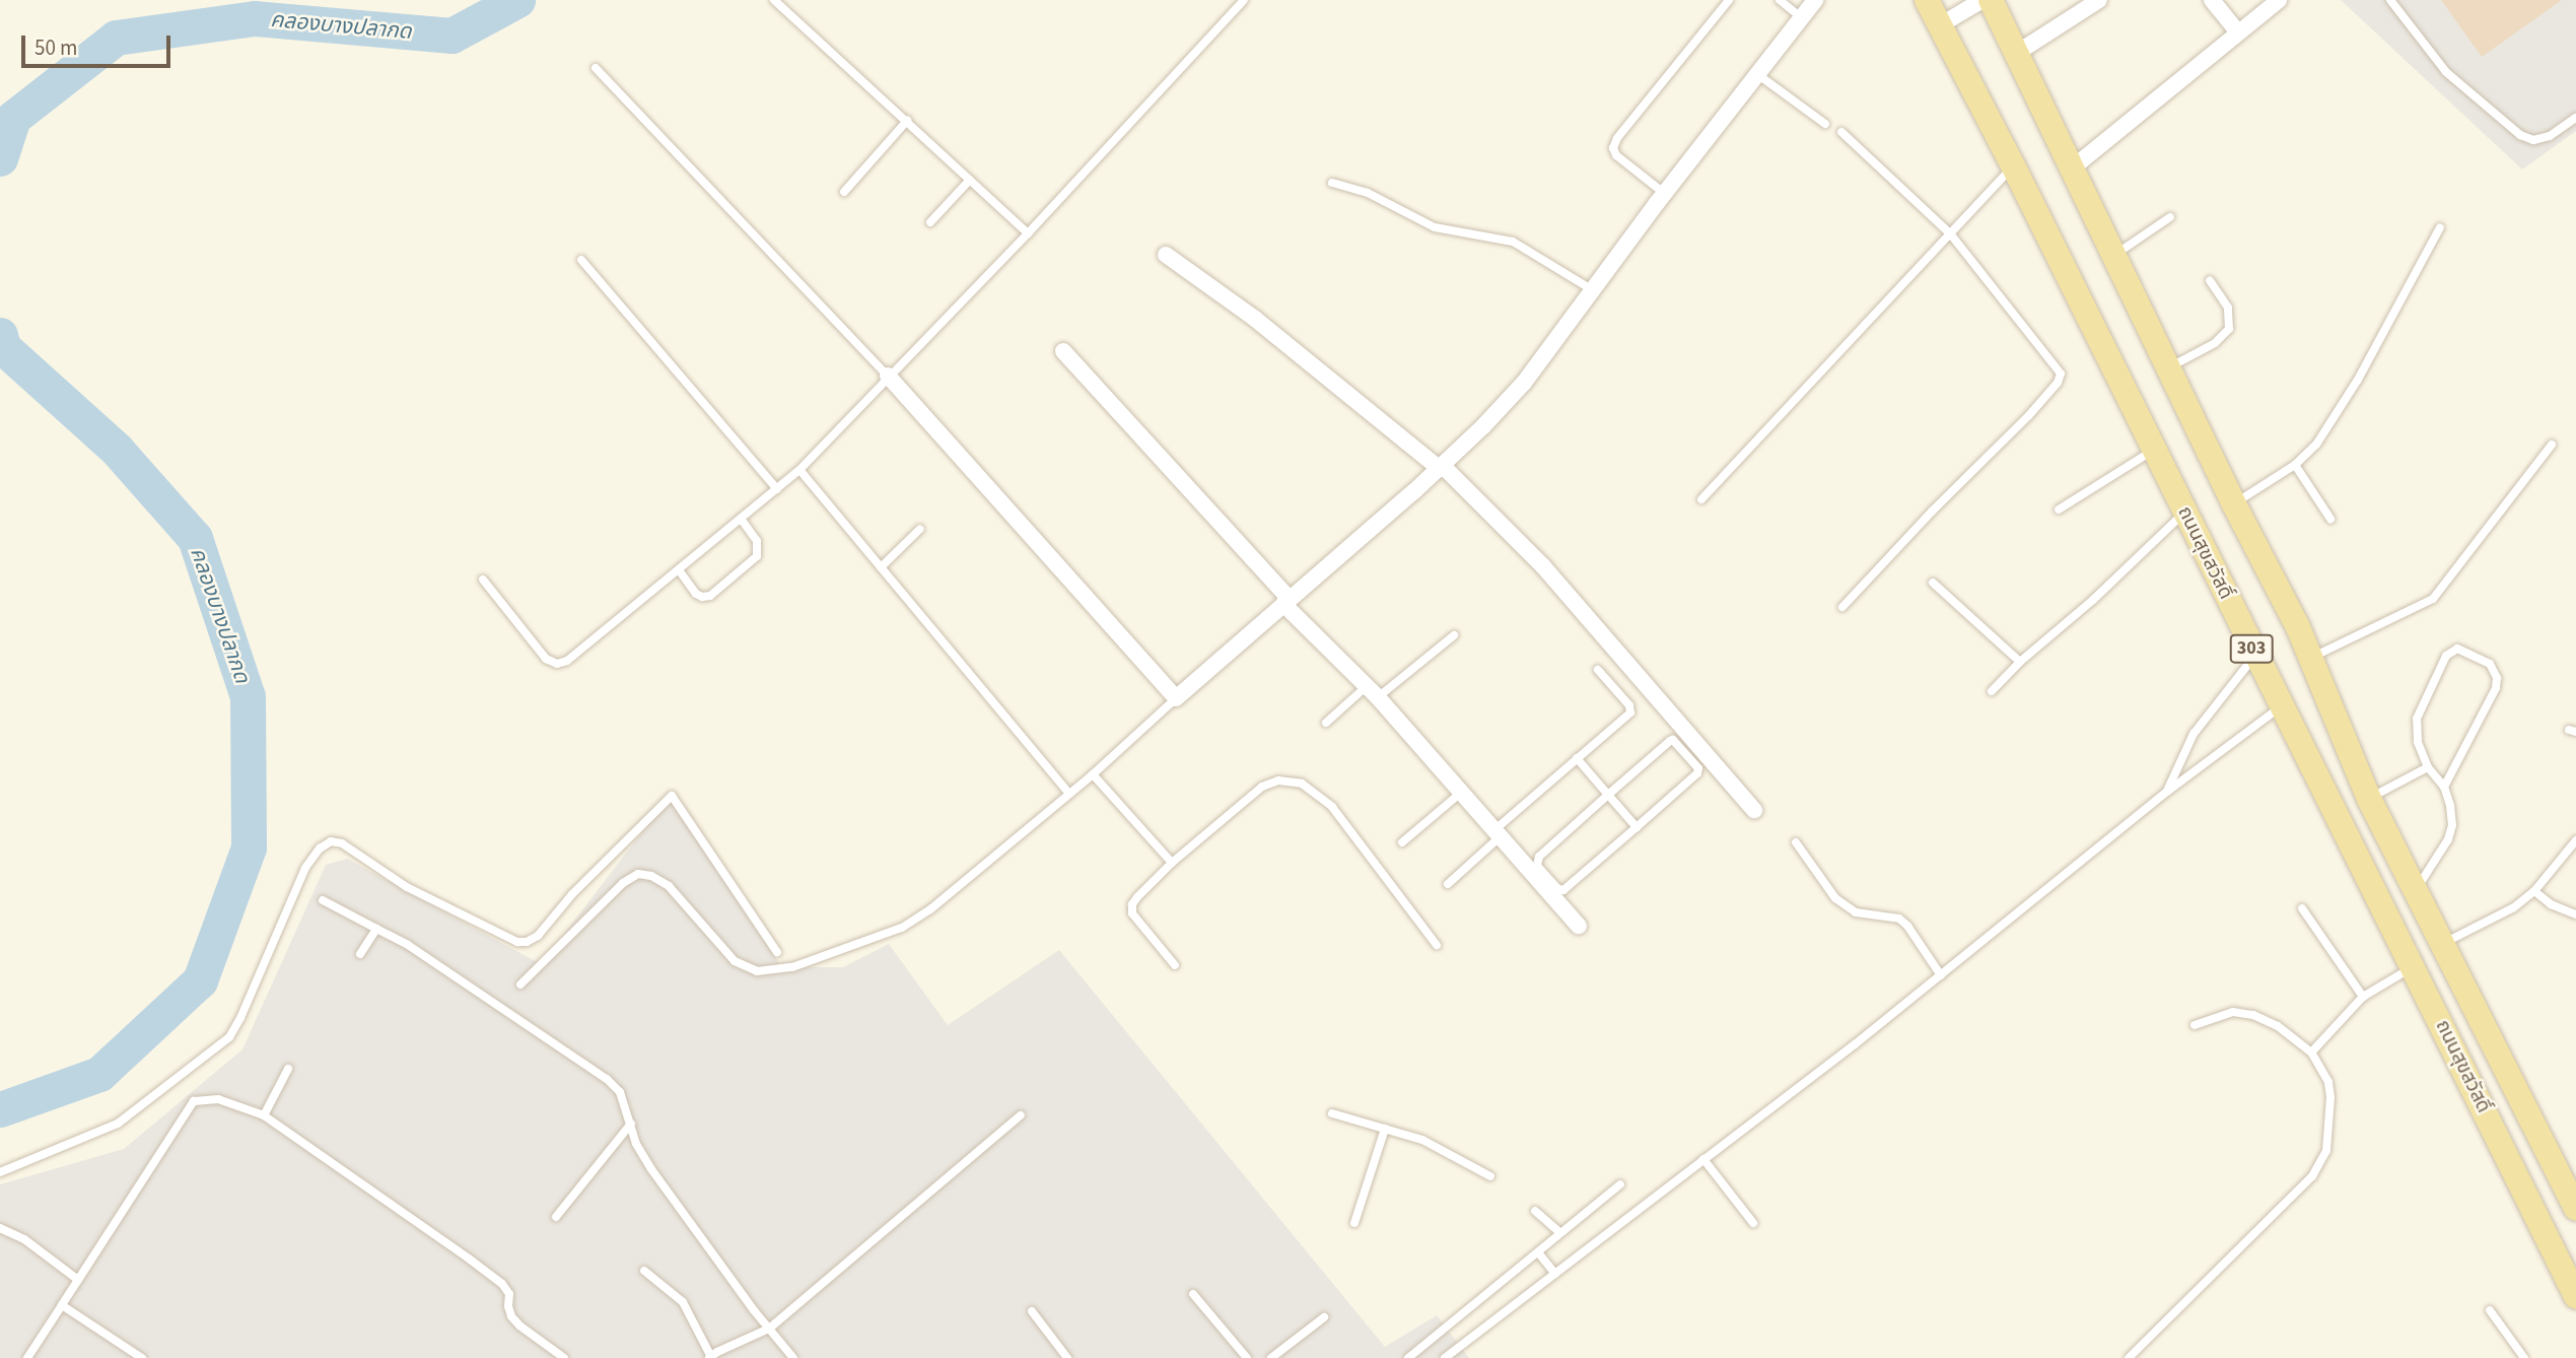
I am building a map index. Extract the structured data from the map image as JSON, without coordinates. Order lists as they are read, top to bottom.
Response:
{
  "streets": {
    "main road": ["ถนนสุขสวัสดิ์", "303"]
  },
  "water": ["คลองบางปลากด"],
  "scale_bar": "50 m"
}
